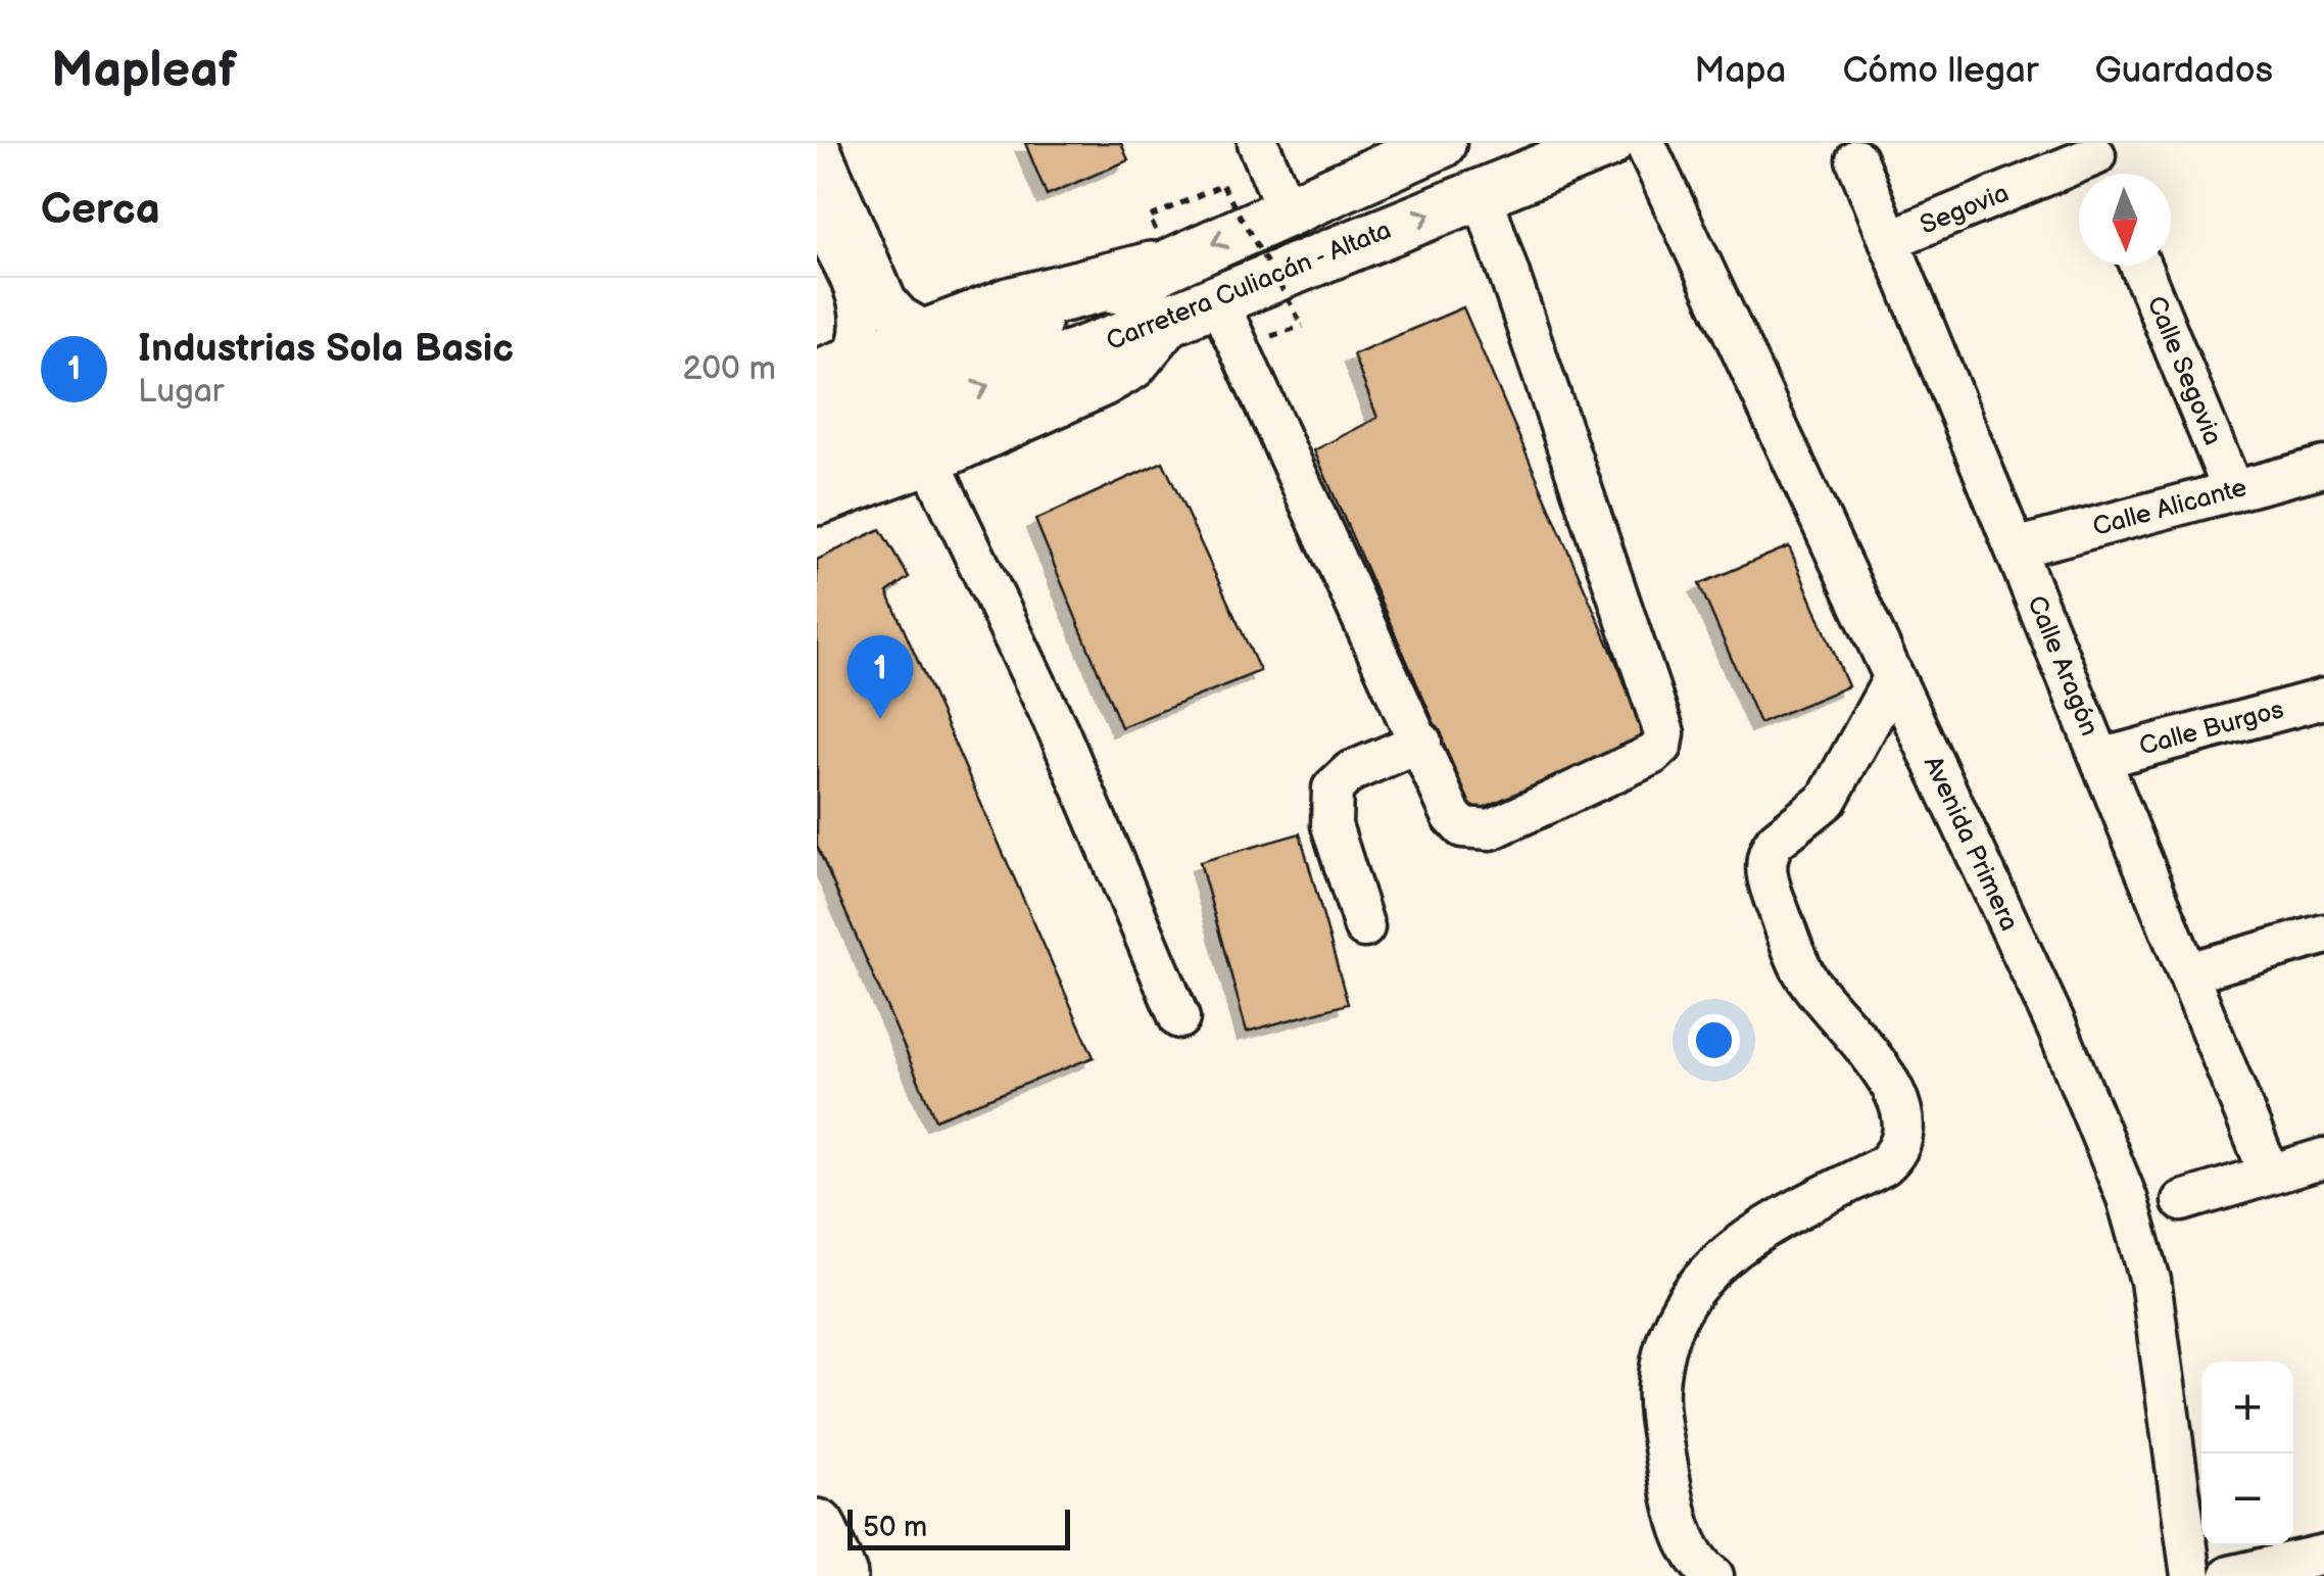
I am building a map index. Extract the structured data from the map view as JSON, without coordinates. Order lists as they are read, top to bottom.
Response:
{
  "streets": {
    "main road": ["Carretera Culiacán - Altata"],
    "street": [
      "Segovia",
      "Calle Segovia",
      "Calle Alicante",
      "Calle Aragón",
      "Calle Burgos",
      "Avenida Primera"
    ]
  },
  "crossings": [
    ["Segovia", "Calle Aragón"],
    ["Calle Segovia", "Calle Alicante"],
    ["Calle Alicante", "Calle Aragón"],
    ["Calle Aragón", "Calle Burgos"]
  ],
  "scale_bar": "50 m",
  "north": "bottom",
  "page": {
    "header": "Mapleaf",
    "nav": ["Mapa", "Cómo llegar", "Guardados"],
    "heading": "Cerca",
    "list": [
      {
        "mark": "1",
        "name": "Industrias Sola Basic",
        "note": "Lugar",
        "value": "200 m"
      }
    ],
    "pins": "1",
    "map_buttons": ["+", "−"],
    "scale": "50 m"
  }
}
